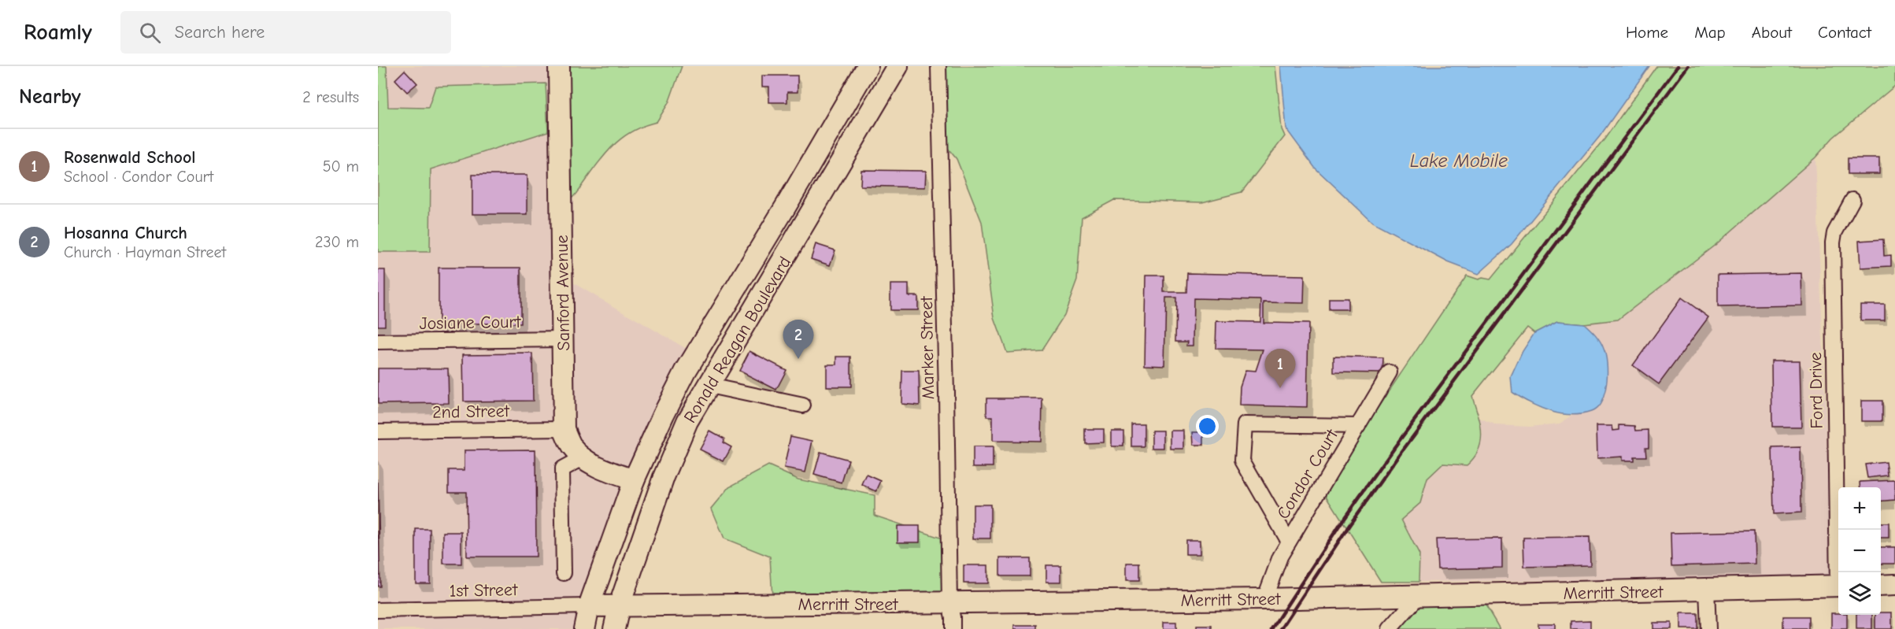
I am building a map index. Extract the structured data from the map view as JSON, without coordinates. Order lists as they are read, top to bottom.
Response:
{
  "streets": {
    "street": [
      "Sanford Avenue",
      "Josiane Court",
      "Ronald Reagan Boulevard",
      "Marker Street",
      "Ford Drive",
      "2nd Street",
      "Condor Court",
      "1st Street",
      "Merritt Street"
    ]
  },
  "crossings": [
    ["Sanford Avenue", "Josiane Court"],
    ["Sanford Avenue", "Ronald Reagan Boulevard"],
    ["Sanford Avenue", "2nd Street"],
    ["Ronald Reagan Boulevard", "1st Street"],
    ["Ronald Reagan Boulevard", "Merritt Street"],
    ["Marker Street", "Merritt Street"],
    ["Condor Court", "Merritt Street"],
    ["1st Street", "Merritt Street"]
  ],
  "water": ["Lake Mobile"],
  "page": {
    "header": "Roamly",
    "search": "Search here",
    "nav": [
      "Home",
      "Map",
      "About",
      "Contact"
    ],
    "heading": ["Nearby", "2 results"],
    "list": [
      {
        "mark": "1",
        "name": "Rosenwald School",
        "note": "School · Condor Court",
        "value": "50 m"
      },
      {
        "mark": "2",
        "name": "Hosanna Church",
        "note": "Church · Hayman Street",
        "value": "230 m"
      }
    ],
    "pins": ["2", "1"],
    "map_buttons": ["+", "−"]
  }
}
